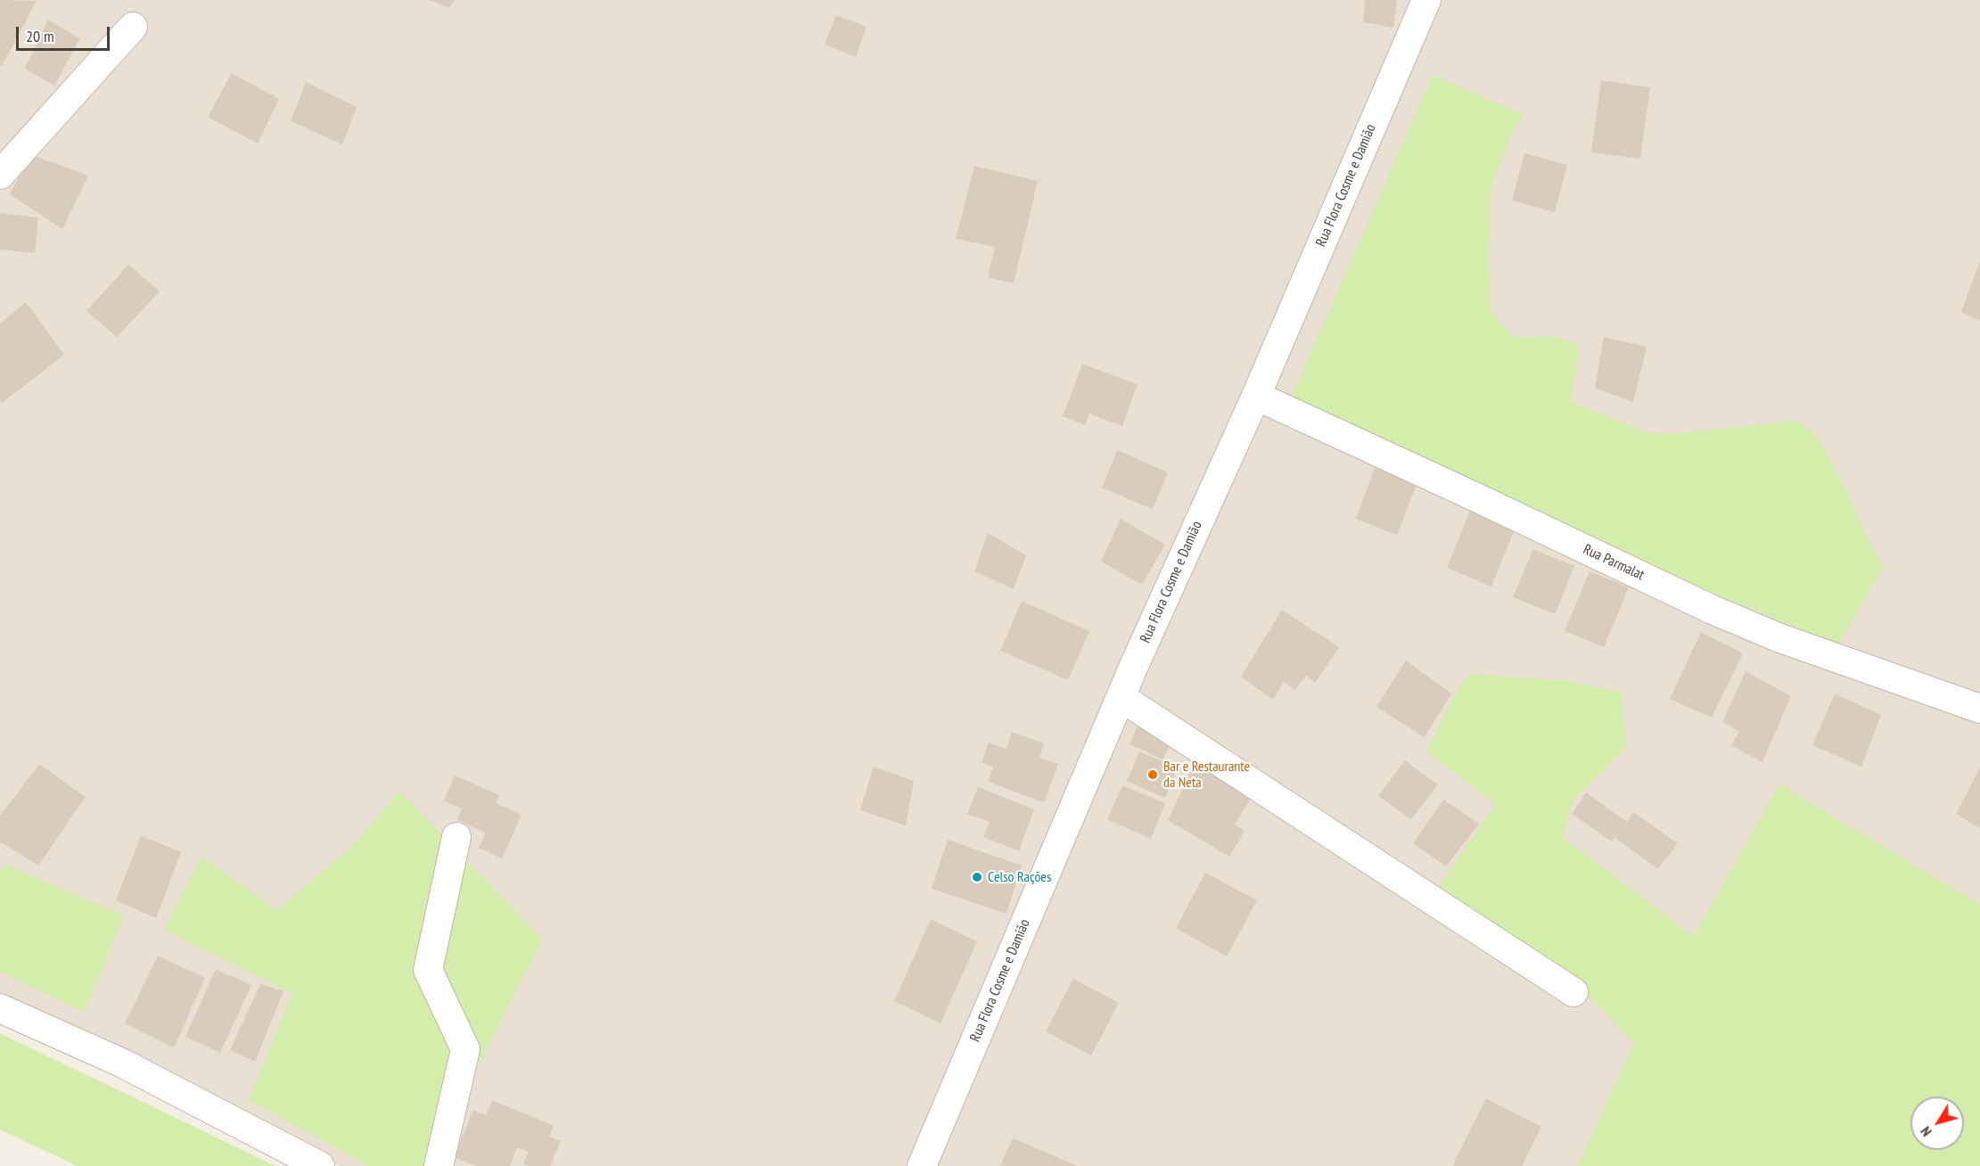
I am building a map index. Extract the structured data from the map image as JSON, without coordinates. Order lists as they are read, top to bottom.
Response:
{
  "streets": {
    "street": ["Rua Flora Cosme e Damião", "Rua Parmalat"]
  },
  "crossings": [
    ["Rua Flora Cosme e Damião", "Rua Parmalat"]
  ],
  "places": ["Bar e Restaurante da Neta", "Celso Rações"],
  "scale_bar": "20 m",
  "north": "bottom left"
}
